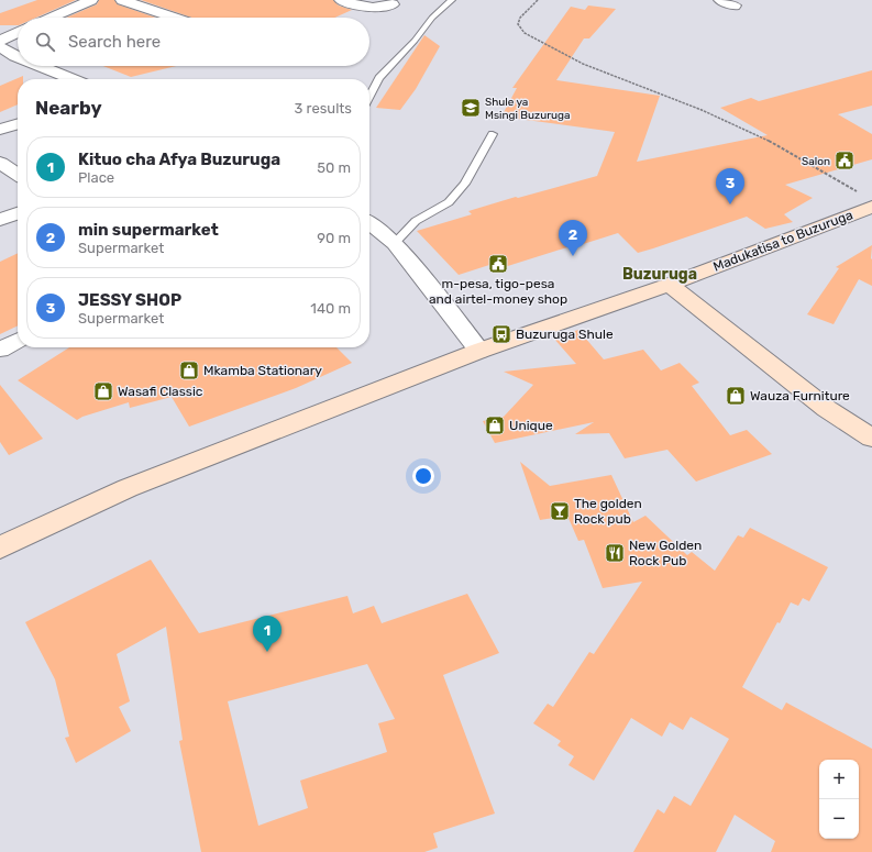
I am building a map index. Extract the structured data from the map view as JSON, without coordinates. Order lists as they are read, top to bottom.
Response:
{
  "streets": {
    "main road": ["Madukatisa to Buzuruga"]
  },
  "districts": ["Buzuruga"],
  "places": {
    "school or university": ["Shule ya Msingi Buzuruga"],
    "public building": ["Salon", "m-pesa, tigo-pesa and airtel-money shop"],
    "bus stop": ["Buzuruga Shule"],
    "shop": [
      "Mkamba Stationary",
      "Wasafi Classic",
      "Wauza Furniture",
      "Unique"
    ],
    "bar": ["The golden Rock pub"],
    "restaurant": ["New Golden Rock Pub"]
  },
  "page": {
    "search": "Search here",
    "heading": ["Nearby", "3 results"],
    "list": [
      {
        "mark": "1",
        "name": "Kituo cha Afya Buzuruga",
        "note": "Place",
        "value": "50 m"
      },
      {
        "mark": "2",
        "name": "min supermarket",
        "note": "Supermarket",
        "value": "90 m"
      },
      {
        "mark": "3",
        "name": "JESSY SHOP",
        "note": "Supermarket",
        "value": "140 m"
      }
    ],
    "pins": ["3", "2", "1"],
    "map_buttons": ["+", "−"]
  }
}
